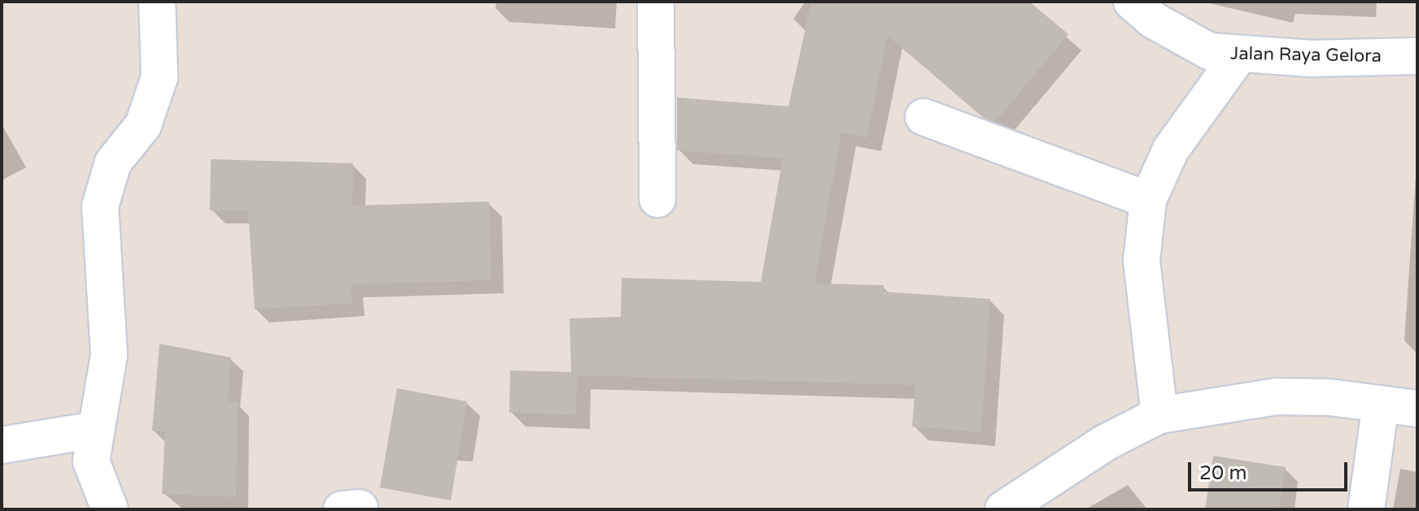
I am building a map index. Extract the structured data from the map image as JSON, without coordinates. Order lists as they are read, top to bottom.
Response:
{
  "streets": {
    "street": ["Jalan Raya Gelora"]
  },
  "scale_bar": "20 m"
}
